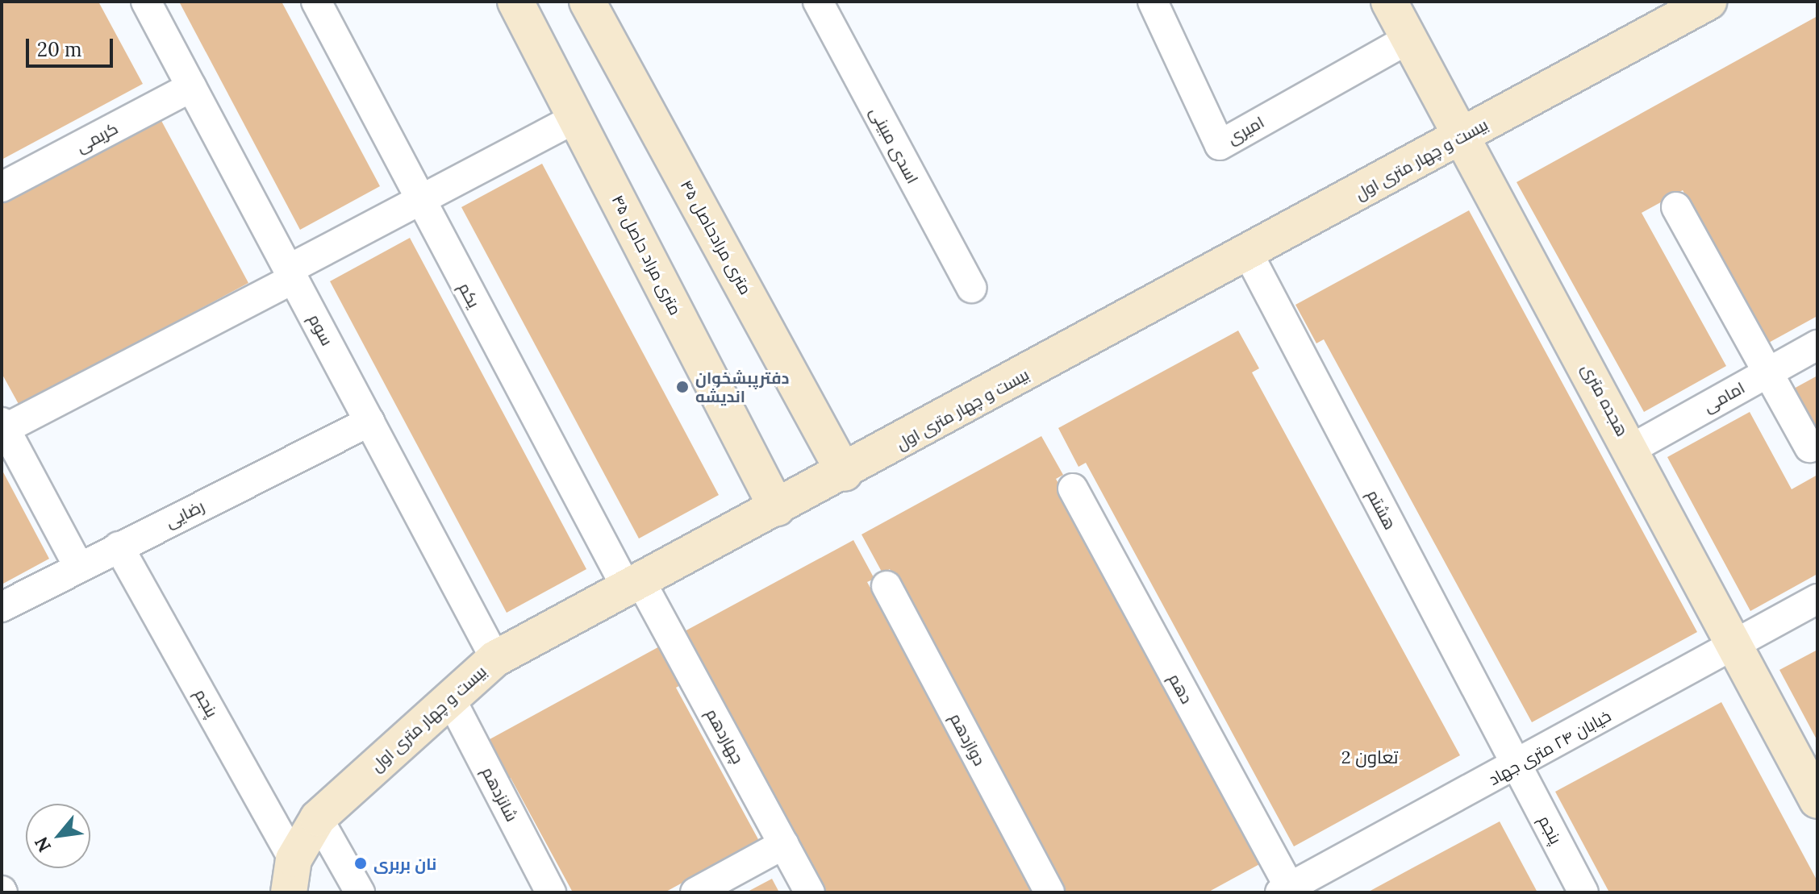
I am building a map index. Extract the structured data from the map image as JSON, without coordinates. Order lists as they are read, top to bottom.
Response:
{
  "streets": {
    "street": [
      "امیری",
      "کریمی",
      "اسدی مبینی",
      "بیست و چهار متری اول",
      "۴۵ متری مرادحاصل",
      "۴۵ متری مراد حاصل",
      "یکم",
      "سوم",
      "امامی",
      "هجده متری",
      "هشتم",
      "رضایی",
      "دهم",
      "پنجم",
      "چهاردهم",
      "دوازدهم",
      "خیابان ۲۴ متری جهاد",
      "شانزدهم"
    ]
  },
  "crossings": [
    ["امیری", "هجده متری"],
    ["کریمی", "سوم"],
    ["بیست و چهار متری اول", "۴۵ متری مرادحاصل"],
    ["بیست و چهار متری اول", "۴۵ متری مراد حاصل"],
    ["بیست و چهار متری اول", "یکم"],
    ["بیست و چهار متری اول", "سوم"],
    ["بیست و چهار متری اول", "هجده متری"],
    ["بیست و چهار متری اول", "هشتم"],
    ["بیست و چهار متری اول", "پنجم"],
    ["بیست و چهار متری اول", "چهاردهم"],
    ["بیست و چهار متری اول", "شانزدهم"],
    ["یکم", "چهاردهم"],
    ["سوم", "رضایی"],
    ["امامی", "هجده متری"],
    ["هجده متری", "خیابان ۲۴ متری جهاد"],
    ["هشتم", "پنجم"],
    ["هشتم", "خیابان ۲۴ متری جهاد"],
    ["رضایی", "پنجم"],
    ["دهم", "خیابان ۲۴ متری جهاد"],
    ["پنجم", "خیابان ۲۴ متری جهاد"]
  ],
  "districts": ["تعاون 2"],
  "places": ["دفترپبشخوان اندیشه", "نان بربری"],
  "scale_bar": "20 m",
  "north": "bottom left"
}
